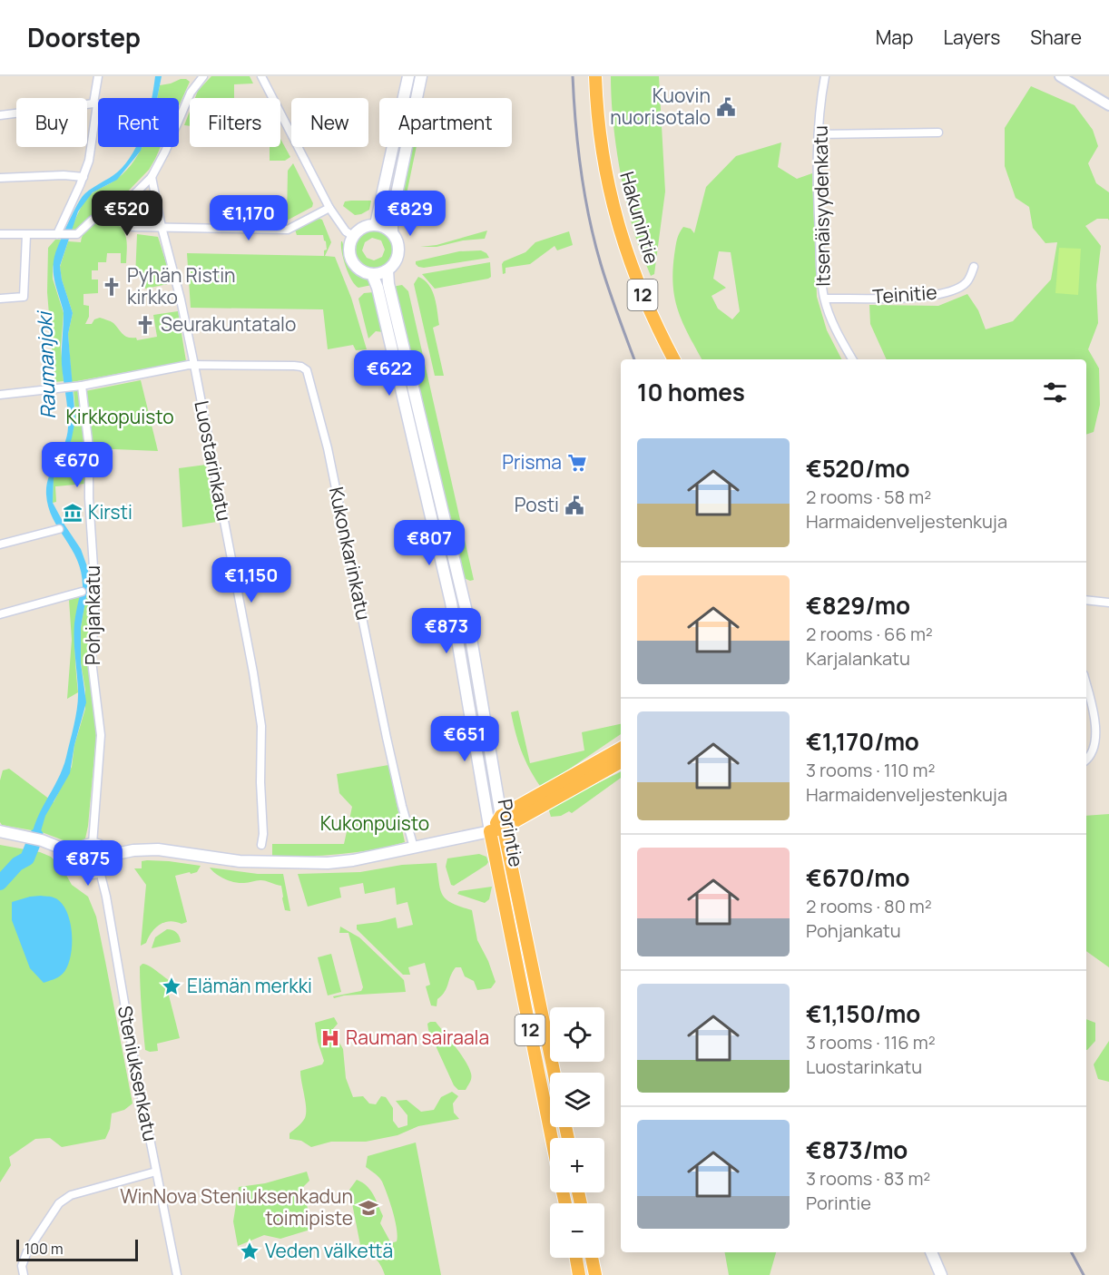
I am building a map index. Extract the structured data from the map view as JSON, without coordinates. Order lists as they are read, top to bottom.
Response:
{
  "streets": {
    "highway": ["Hakunintie", "12", "Porintie"],
    "street": [
      "Itsenäisyydenkatu",
      "Teinitie",
      "Luostarinkatu",
      "Kukonkarinkatu",
      "Pohjankatu",
      "Steniuksenkatu"
    ]
  },
  "crossings": [
    ["Itsenäisyydenkatu", "Teinitie"],
    ["12", "Porintie"],
    ["Luostarinkatu", "Kukonkarinkatu"],
    ["Pohjankatu", "Steniuksenkatu"]
  ],
  "water": ["Raumanjoki"],
  "parks": ["Kirkkopuisto", "Kukonpuisto"],
  "places": {
    "public building": ["Kuovin nuorisotalo", "Posti"],
    "church": ["Pyhän Ristin kirkko", "Seurakuntatalo"],
    "supermarket": ["Prisma"],
    "museum": ["Kirsti"],
    "place": ["Elämän merkki", "Veden välkettä"],
    "hospital": ["Rauman sairaala"],
    "school or university": ["WinNova Steniuksenkadun toimipiste"]
  },
  "scale_bar": "100 m",
  "page": {
    "header": "Doorstep",
    "nav": ["Map", "Layers", "Share"],
    "chip": [
      "Buy",
      "Rent",
      "Filters",
      "New",
      "Apartment"
    ],
    "price": [
      "€520",
      "€829",
      "€1,170",
      "€622",
      "€670",
      "€807",
      "€1,150",
      "€873",
      "€651",
      "€875"
    ],
    "heading": "10 homes",
    "list": [
      {
        "name": "€520/mo",
        "note": "2 rooms · 58 m² · Harmaidenveljestenkuja"
      },
      {
        "name": "€829/mo",
        "note": "2 rooms · 66 m² · Karjalankatu"
      },
      {
        "name": "€1,170/mo",
        "note": "3 rooms · 110 m² · Harmaidenveljestenkuja"
      },
      {
        "name": "€670/mo",
        "note": "2 rooms · 80 m² · Pohjankatu"
      },
      {
        "name": "€1,150/mo",
        "note": "3 rooms · 116 m² · Luostarinkatu"
      },
      {
        "name": "€873/mo",
        "note": "3 rooms · 83 m² · Porintie"
      }
    ],
    "map_buttons": ["+", "−"],
    "scale": "100 m"
  }
}
